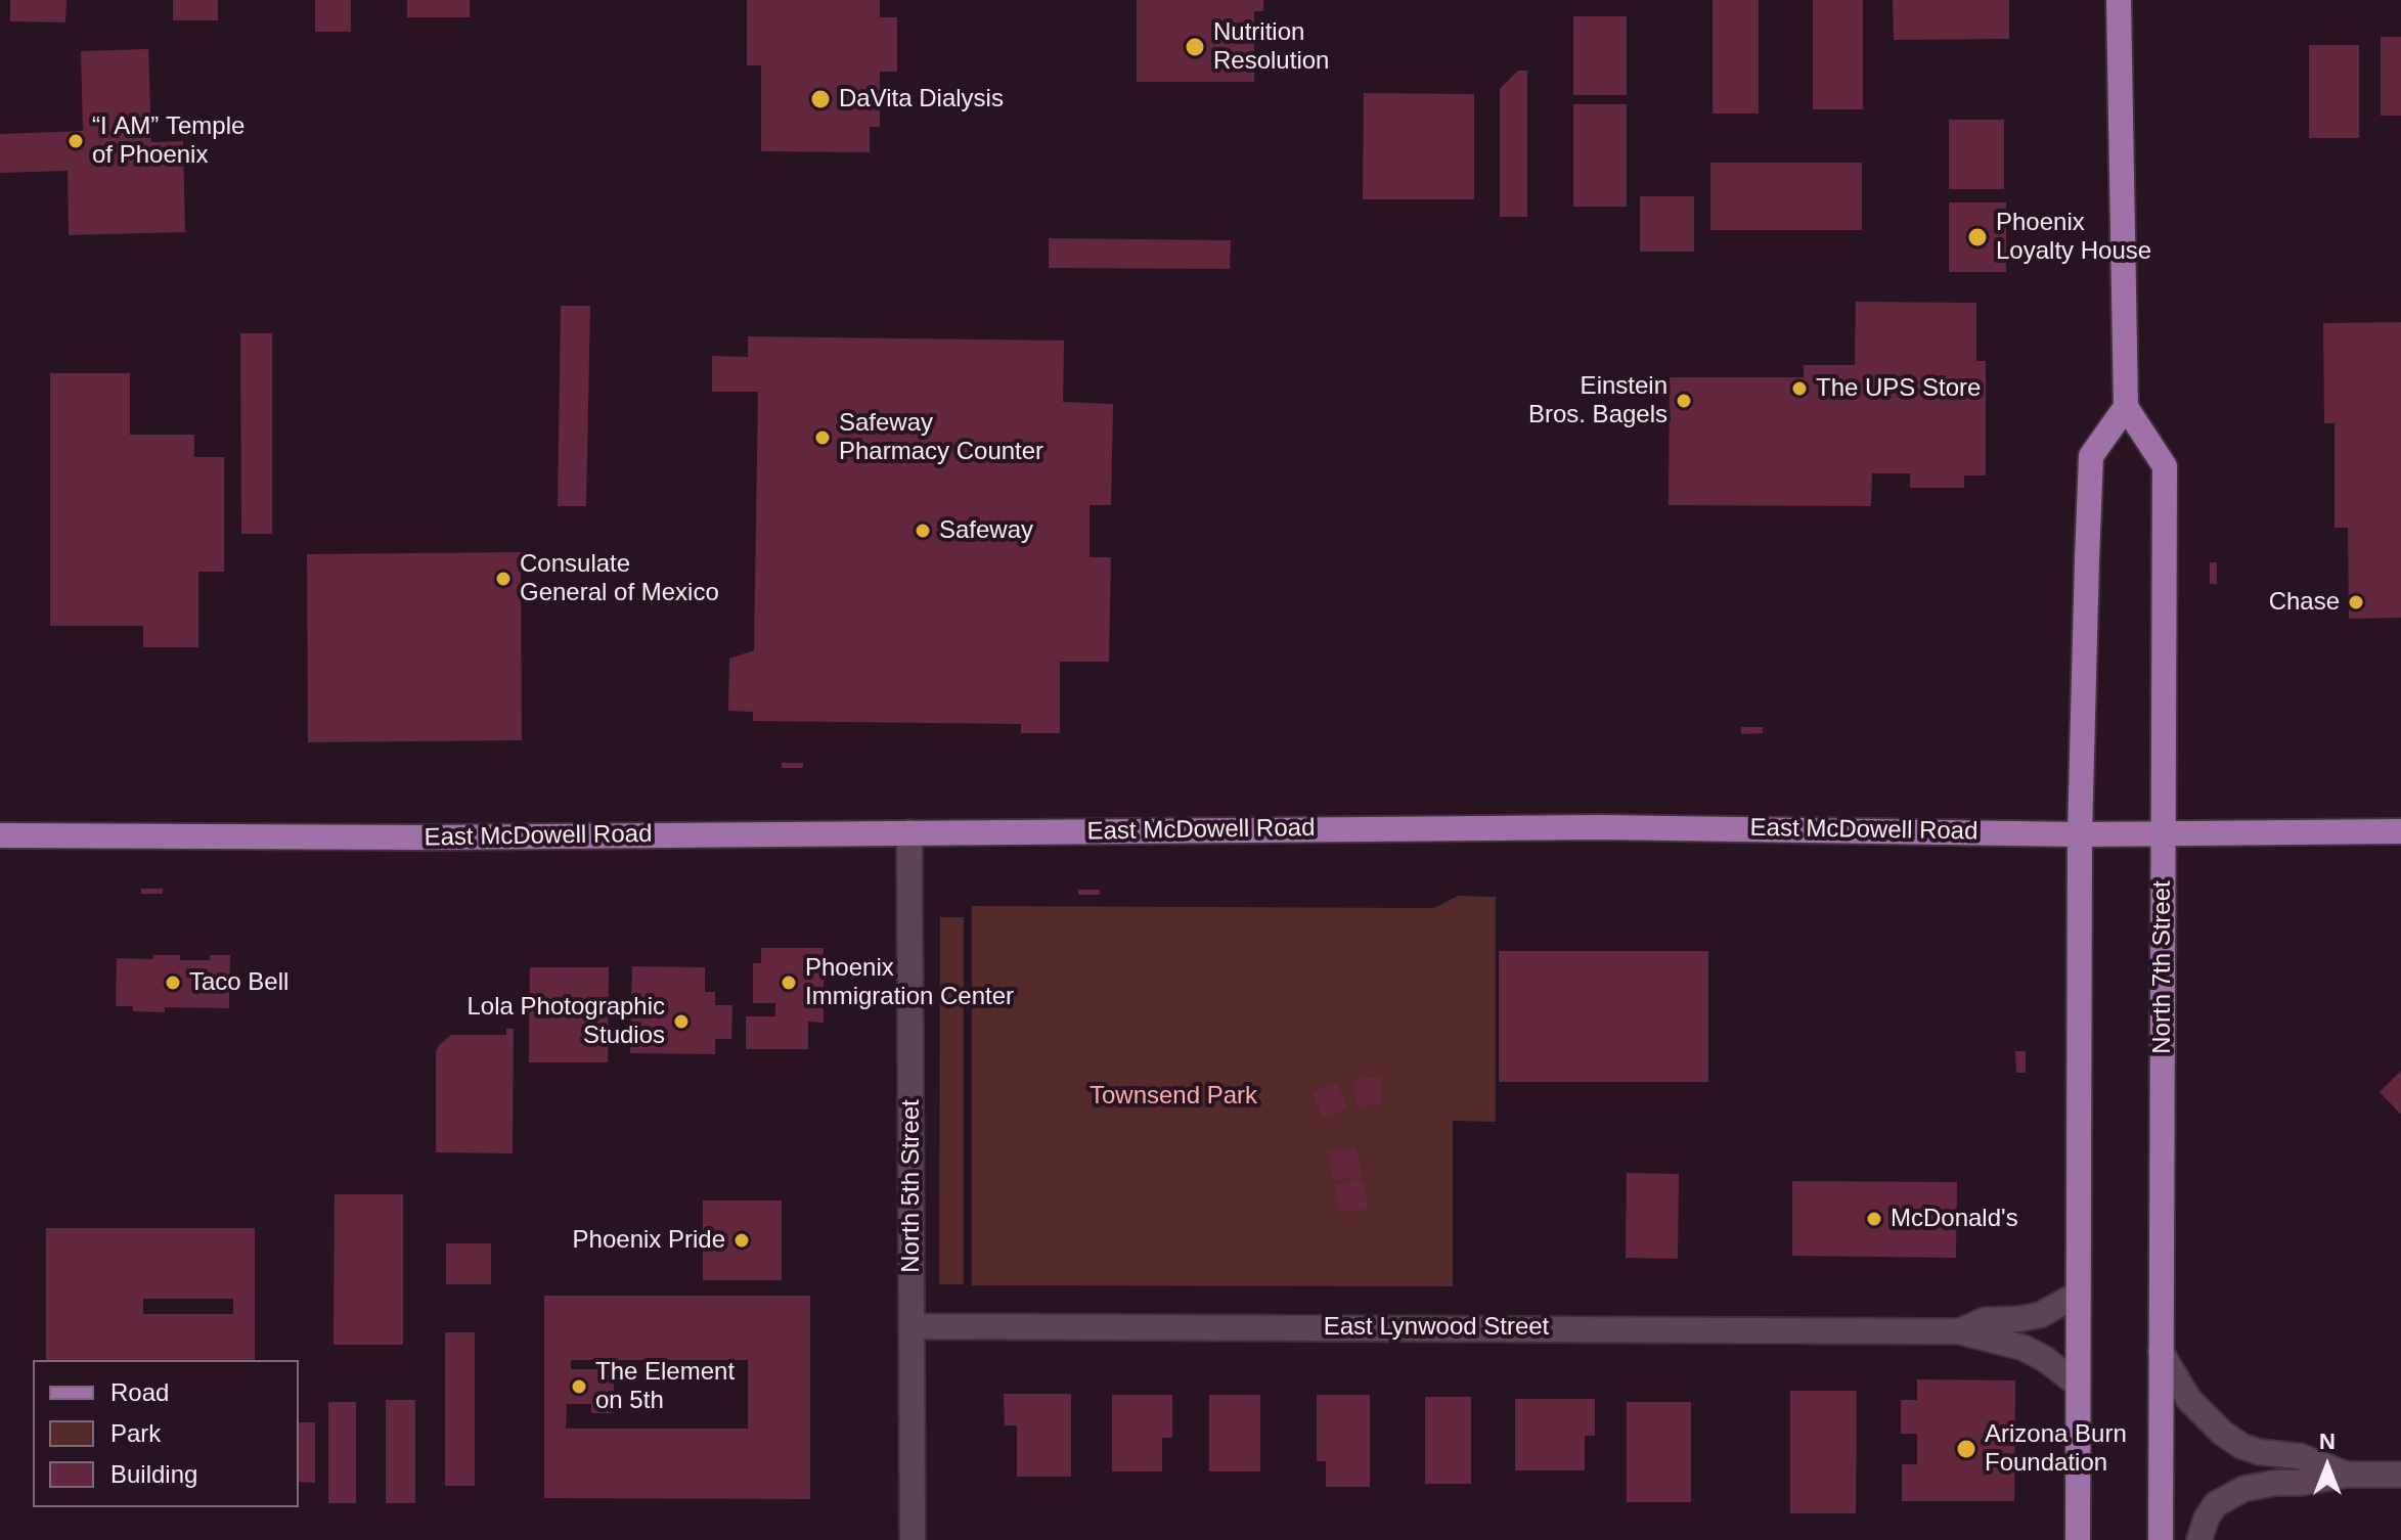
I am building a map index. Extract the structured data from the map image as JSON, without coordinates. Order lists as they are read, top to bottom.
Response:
{
  "streets": {
    "main road": ["East McDowell Road", "North 7th Street"],
    "street": ["North 5th Street", "East Lynwood Street"]
  },
  "crossings": [
    ["East McDowell Road", "North 7th Street"],
    ["East McDowell Road", "North 5th Street"],
    ["North 5th Street", "East Lynwood Street"]
  ],
  "parks": ["Townsend Park"],
  "places": [
    "Nutrition Resolution",
    "DaVita Dialysis",
    "“I AM” Temple of Phoenix",
    "Phoenix Loyalty House",
    "The UPS Store",
    "Einstein Bros. Bagels",
    "Safeway Pharmacy Counter",
    "Safeway",
    "Consulate General of Mexico",
    "Chase",
    "Taco Bell",
    "Phoenix Immigration Center",
    "Lola Photographic Studios",
    "McDonald's",
    "Phoenix Pride",
    "The Element on 5th",
    "Arizona Burn Foundation"
  ],
  "legend": ["Road", "Park", "Building"],
  "north": "top"
}
